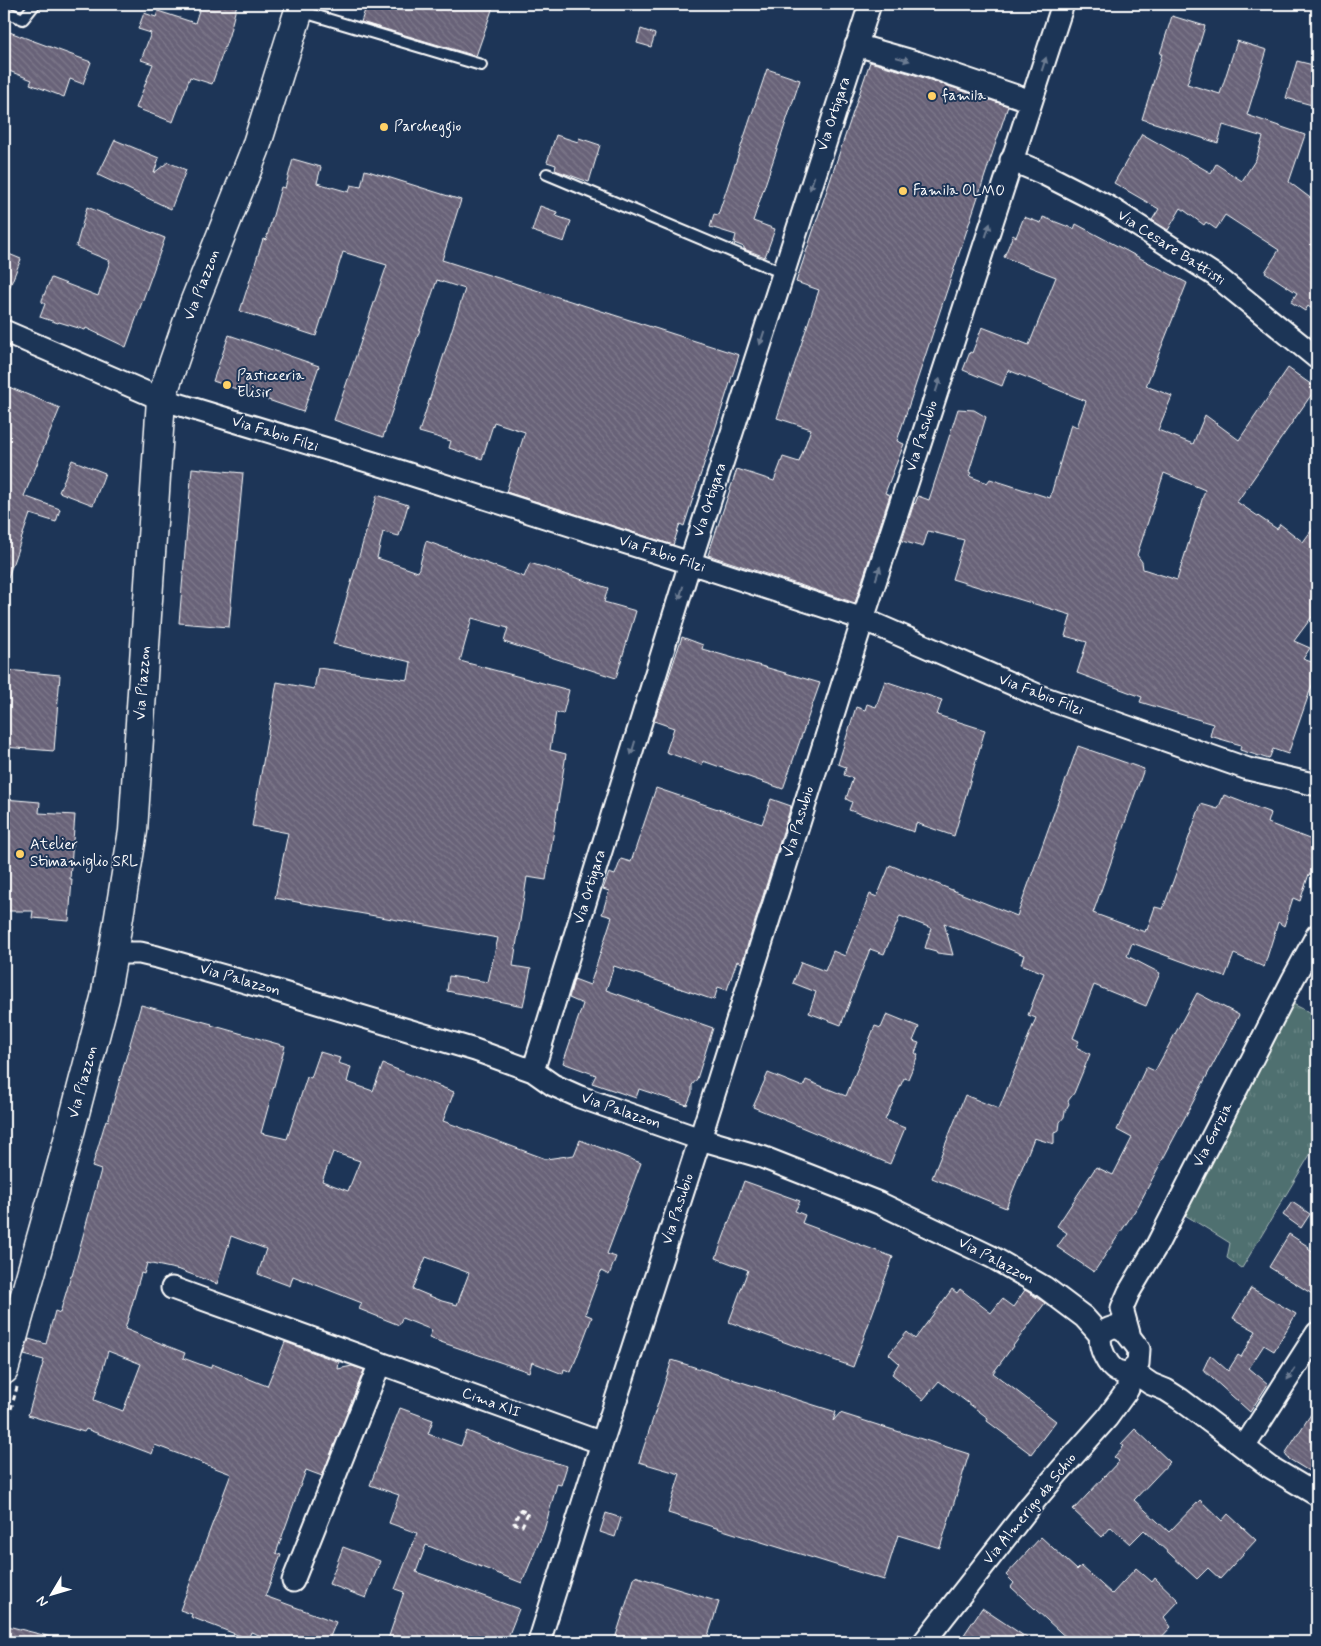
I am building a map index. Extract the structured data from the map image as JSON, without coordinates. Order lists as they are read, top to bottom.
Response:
{
  "streets": {
    "street": [
      "Via Ortigara",
      "Via Cesare Battisti",
      "Via Piazzon",
      "Via Fabio Filzi",
      "Via Pasubio",
      "Via Palazzon",
      "Via Gorizia",
      "Cima XII",
      "Via Almerigo da Schio"
    ]
  },
  "crossings": [
    ["Via Ortigara", "Via Fabio Filzi"],
    ["Via Ortigara", "Via Palazzon"],
    ["Via Cesare Battisti", "Via Pasubio"],
    ["Via Piazzon", "Via Fabio Filzi"],
    ["Via Piazzon", "Via Palazzon"],
    ["Via Fabio Filzi", "Via Pasubio"],
    ["Via Pasubio", "Via Palazzon"],
    ["Via Pasubio", "Cima XII"],
    ["Via Palazzon", "Via Gorizia"],
    ["Via Palazzon", "Via Almerigo da Schio"],
    ["Via Gorizia", "Via Almerigo da Schio"]
  ],
  "one_way": ["Via Ortigara"],
  "places": [
    "famila",
    "Parcheggio",
    "Famila OLMO",
    "Pasticceria Elisir",
    "Atelier Stimamiglio SRL"
  ],
  "north": "bottom left"
}
